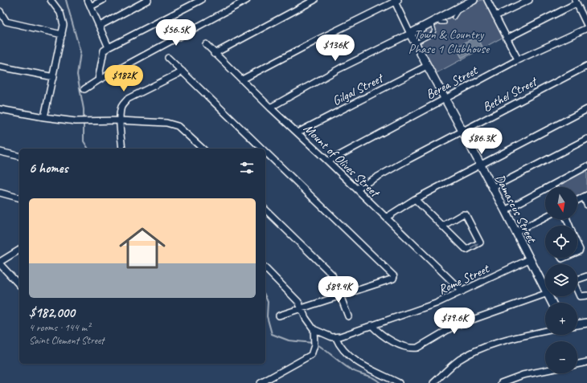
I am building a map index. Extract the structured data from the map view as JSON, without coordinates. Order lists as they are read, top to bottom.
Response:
{
  "streets": {
    "street": [
      "Berea Street",
      "Gilgal Street",
      "Bethel Street",
      "Mount of Olives Street",
      "Damascus Street",
      "Rome Street"
    ]
  },
  "crossings": [
    ["Berea Street", "Mount of Olives Street"],
    ["Berea Street", "Damascus Street"],
    ["Gilgal Street", "Mount of Olives Street"],
    ["Gilgal Street", "Damascus Street"],
    ["Bethel Street", "Mount of Olives Street"],
    ["Bethel Street", "Damascus Street"],
    ["Mount of Olives Street", "Rome Street"],
    ["Damascus Street", "Rome Street"]
  ],
  "parks": ["Town & Country Phase 1 Clubhouse"],
  "north": "bottom",
  "page": {
    "price": [
      "$56.5K",
      "$136K",
      "$182K",
      "$86.3K",
      "$89.4K",
      "$79.6K"
    ],
    "heading": "6 homes",
    "map_buttons": ["+", "−"],
    "list": [
      {
        "name": "$182,000",
        "note": "4 rooms · 144 m² · Saint Clement Street"
      }
    ]
  }
}
